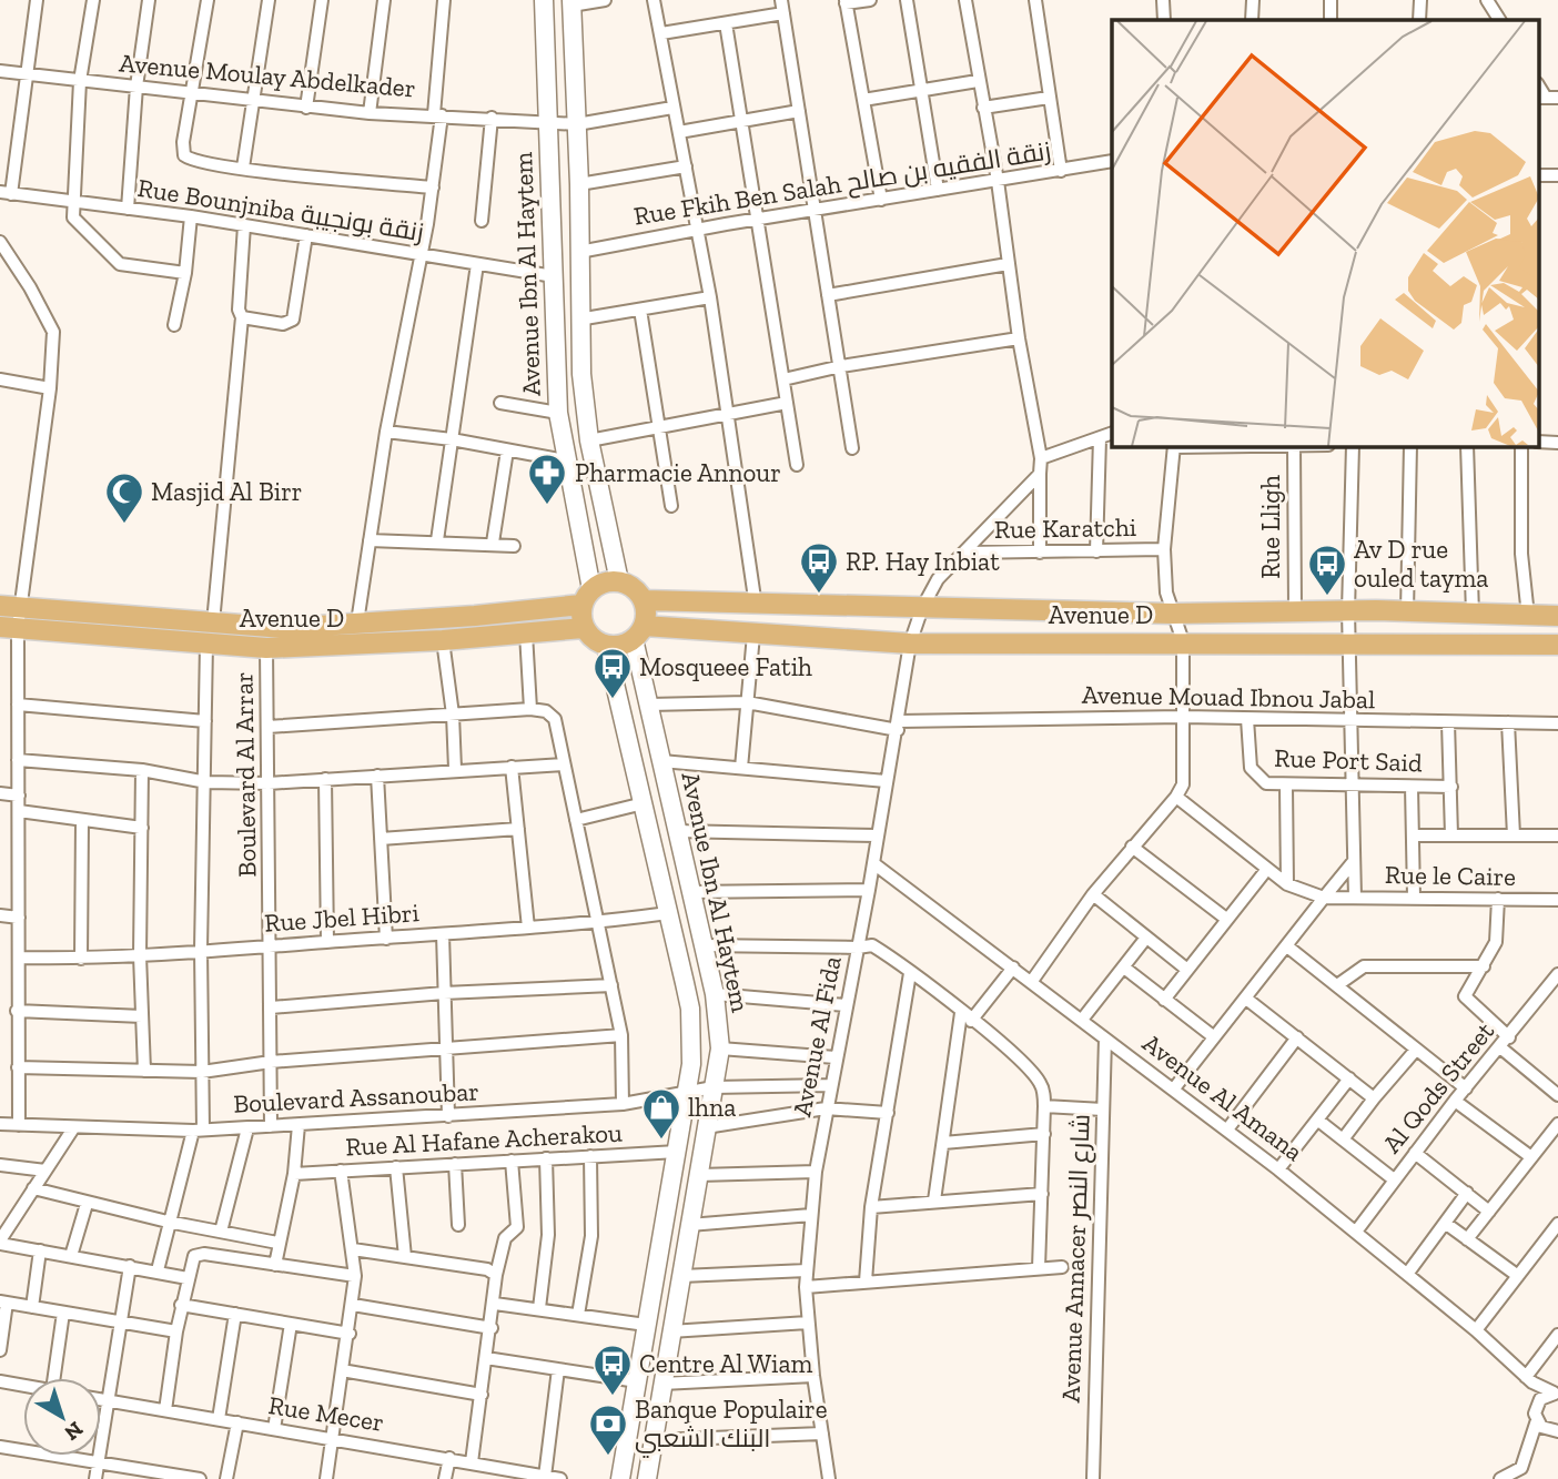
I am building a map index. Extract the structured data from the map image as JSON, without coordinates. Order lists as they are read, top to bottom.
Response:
{
  "streets": {
    "main road": ["Avenue D"],
    "street": [
      "Avenue Moulay Abdelkader",
      "Rue Fkih Ben Salah زنقة الفقيه بن صالح",
      "Rue Bounjniba زنقة بونجيبة",
      "Avenue Ibn Al Haytem",
      "Rue Lligh",
      "Rue Karatchi",
      "Avenue Mouad Ibnou Jabal",
      "Rue Port Said",
      "Boulevard Al Arrar",
      "Rue le Caire",
      "Rue Jbel Hibri",
      "Avenue Al Fida",
      "Al Qods Street",
      "Boulevard Assanoubar",
      "Avenue Al Amana",
      "Rue Al Hafane Acherakou",
      "Avenue Annacer شارع النصر",
      "Rue Mecer"
    ]
  },
  "crossings": [
    ["Avenue Moulay Abdelkader", "Avenue Ibn Al Haytem"],
    ["Rue Fkih Ben Salah زنقة الفقيه بن صالح", "Avenue Ibn Al Haytem"],
    ["Rue Bounjniba زنقة بونجيبة", "Avenue Ibn Al Haytem"],
    ["Avenue Ibn Al Haytem", "Avenue D"],
    ["Avenue Ibn Al Haytem", "Avenue Mouad Ibnou Jabal"],
    ["Avenue Ibn Al Haytem", "Rue Jbel Hibri"],
    ["Avenue Ibn Al Haytem", "Boulevard Assanoubar"],
    ["Avenue Ibn Al Haytem", "Rue Al Hafane Acherakou"],
    ["Rue Lligh", "Avenue D"],
    ["Rue Karatchi", "Avenue Al Fida"],
    ["Avenue D", "Boulevard Al Arrar"],
    ["Avenue D", "Avenue Al Fida"],
    ["Avenue Mouad Ibnou Jabal", "Rue Port Said"],
    ["Avenue Mouad Ibnou Jabal", "Avenue Al Fida"],
    ["Boulevard Al Arrar", "Rue Jbel Hibri"],
    ["Boulevard Al Arrar", "Boulevard Assanoubar"],
    ["Avenue Al Fida", "Boulevard Assanoubar"],
    ["Avenue Al Fida", "Avenue Al Amana"],
    ["Al Qods Street", "Avenue Al Amana"],
    ["Avenue Al Amana", "Avenue Annacer شارع النصر"]
  ],
  "places": {
    "pharmacy": ["Pharmacie Annour"],
    "mosque": ["Masjid Al Birr"],
    "bus stop": [
      "RP. Hay Inbiat",
      "Av D rue ouled tayma",
      "Mosqueee Fatih",
      "Centre Al Wiam"
    ],
    "shop": ["lhna"],
    "bank": ["Banque Populaire البنك الشعبي"]
  },
  "north": "bottom right"
}
